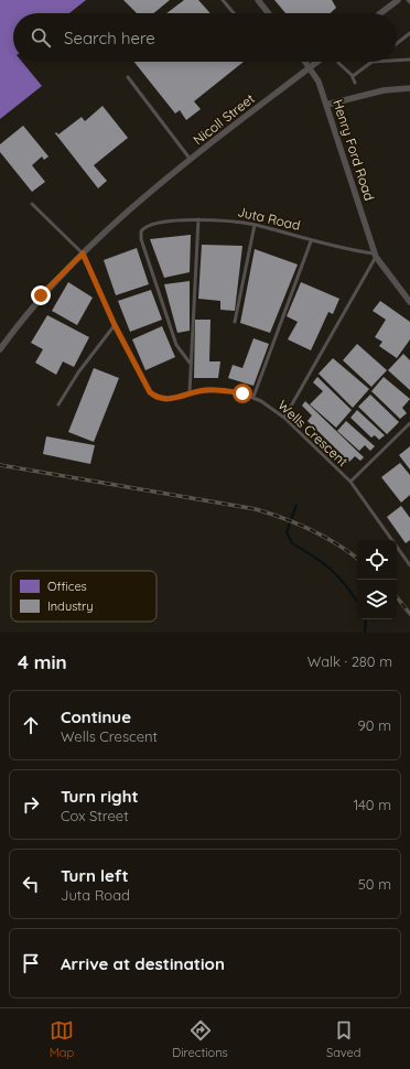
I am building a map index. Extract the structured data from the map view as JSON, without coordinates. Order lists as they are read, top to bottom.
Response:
{
  "streets": {
    "street": ["Nicoll Street", "Henry Ford Road"],
    "lane": ["Juta Road", "Wells Crescent"]
  },
  "crossings": [
    ["Nicoll Street", "Henry Ford Road"],
    ["Henry Ford Road", "Juta Road"]
  ],
  "legend": ["Offices", "Industry"],
  "page": {
    "search": "Search here",
    "heading": ["4 min", "Walk · 280 m"],
    "list": [
      ["Continue", "Wells Crescent", "90 m"],
      ["Turn right", "Cox Street", "140 m"],
      ["Turn left", "Juta Road", "50 m"],
      "Arrive at destination"
    ],
    "nav": ["Map", "Directions", "Saved"]
  }
}
